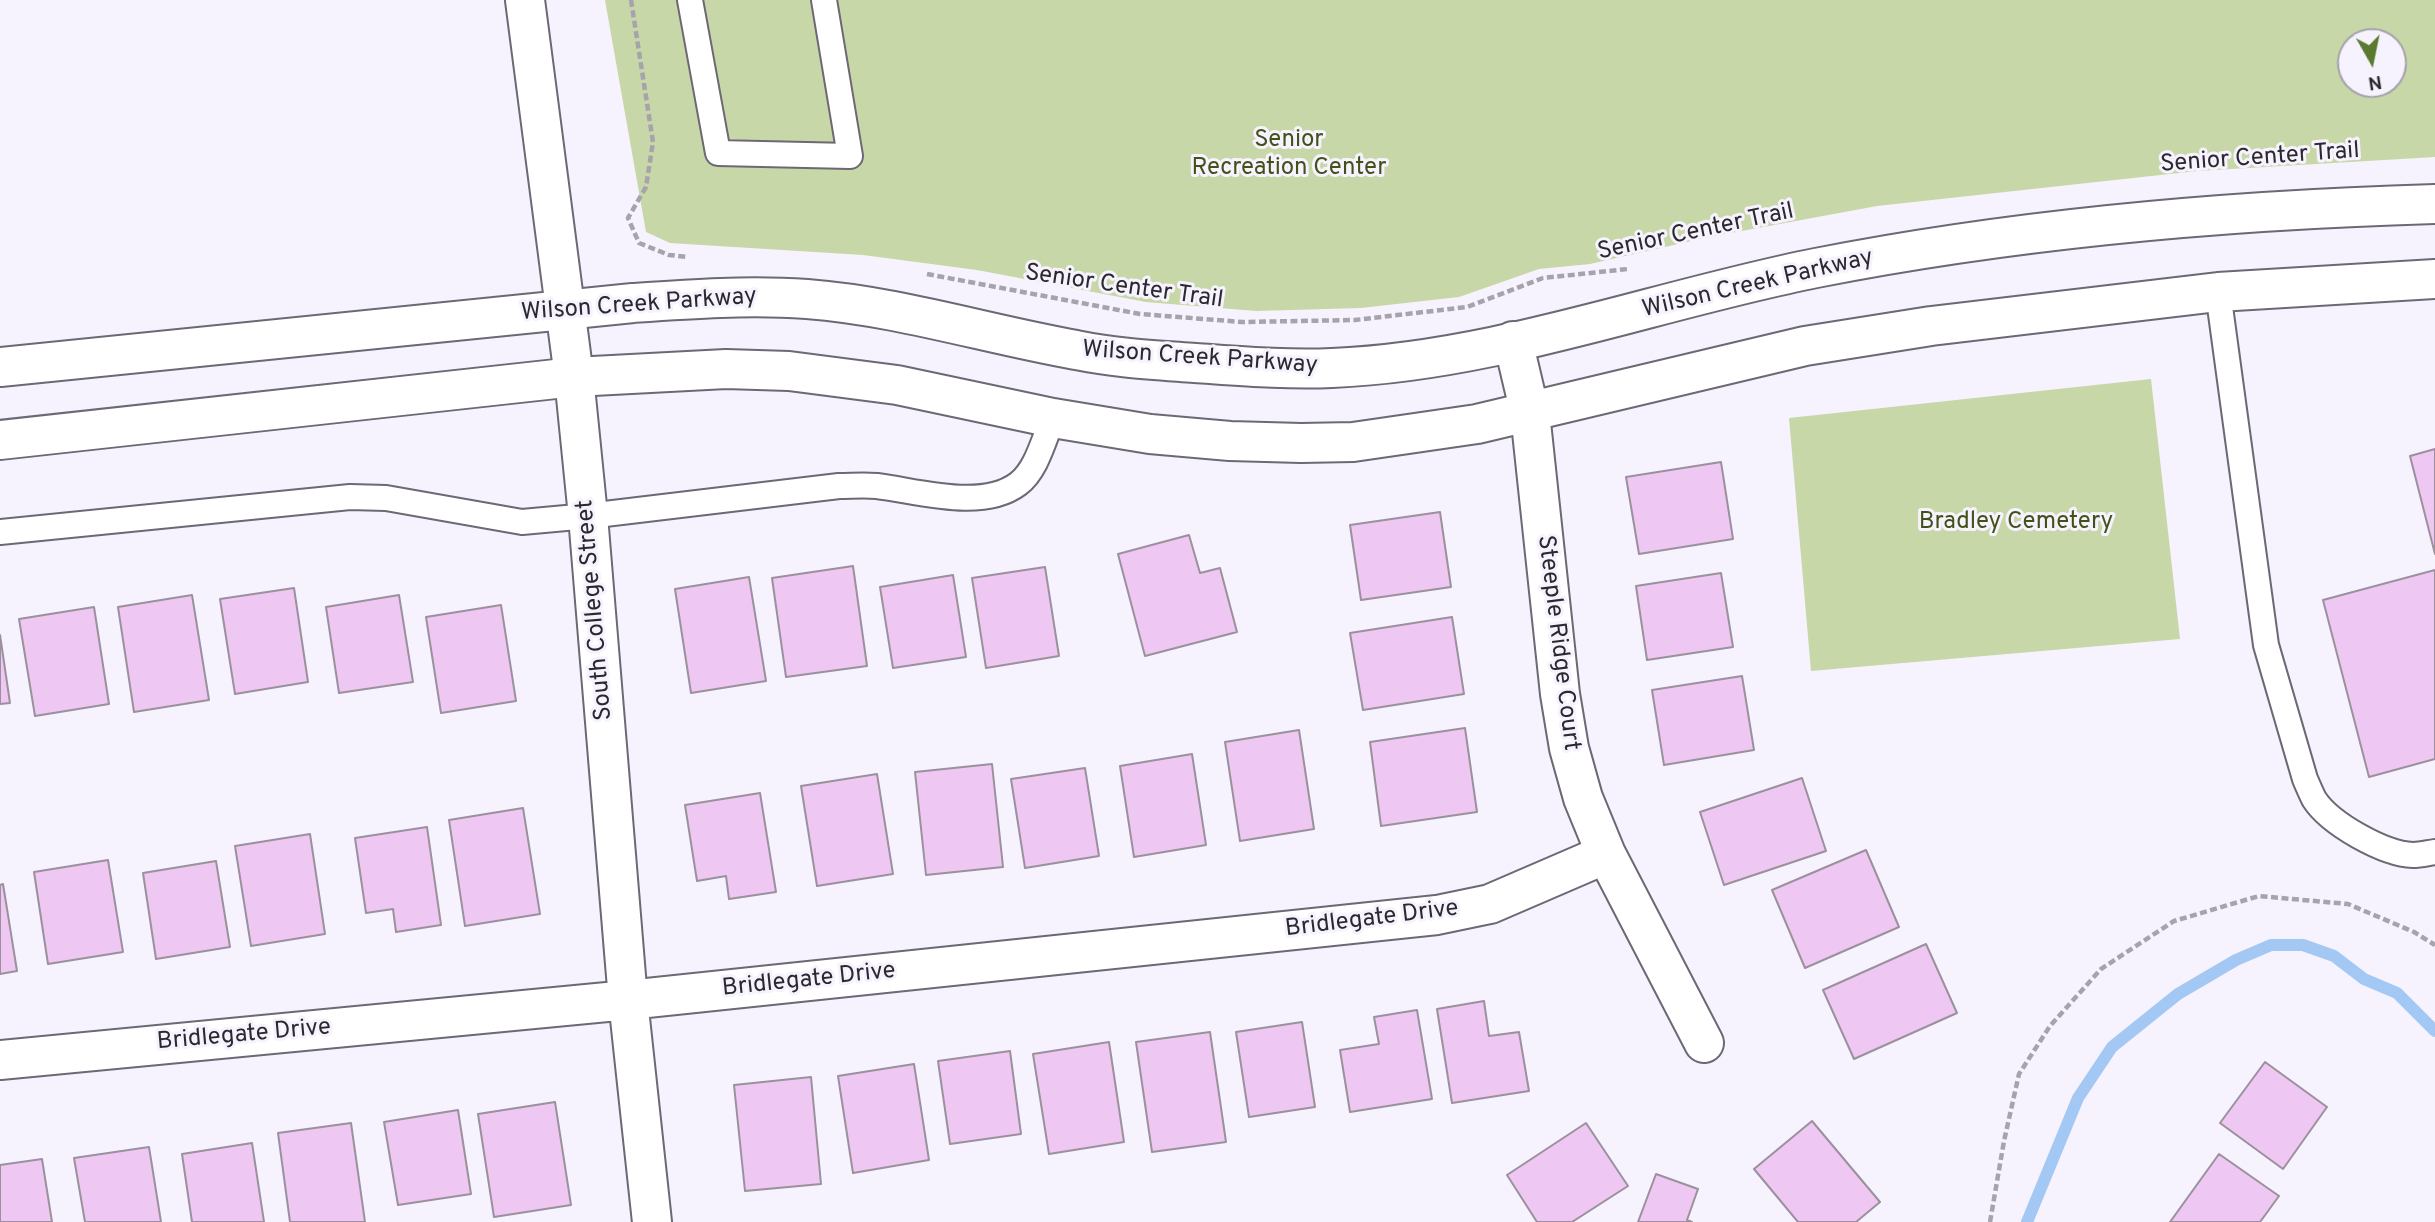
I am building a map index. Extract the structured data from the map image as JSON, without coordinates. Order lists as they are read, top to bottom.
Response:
{
  "streets": {
    "main road": [
      "Wilson Creek Parkway",
      "South College Street",
      "Steeple Ridge Court",
      "Bridlegate Drive"
    ],
    "path": ["Senior Center Trail"]
  },
  "crossings": [
    ["Wilson Creek Parkway", "South College Street"],
    ["Wilson Creek Parkway", "Steeple Ridge Court"],
    ["South College Street", "Bridlegate Drive"],
    ["Steeple Ridge Court", "Bridlegate Drive"]
  ],
  "parks": ["Senior Recreation Center", "Bradley Cemetery"],
  "north": "bottom"
}
